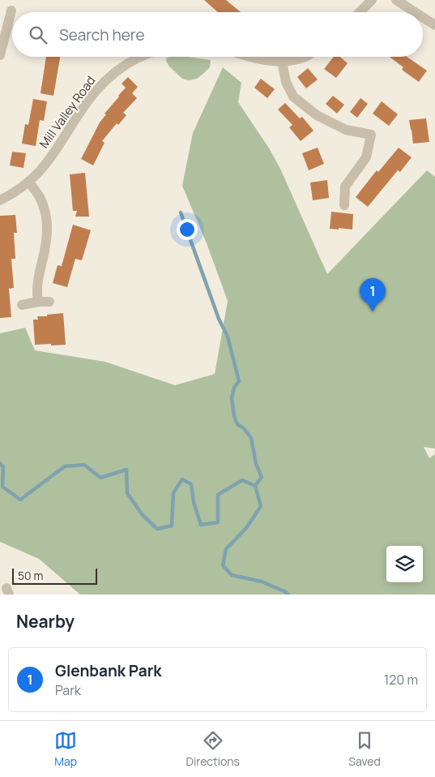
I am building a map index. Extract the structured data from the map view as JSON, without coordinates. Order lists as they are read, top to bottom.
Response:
{
  "streets": {
    "street": ["Mill Valley Road"]
  },
  "scale_bar": "50 m",
  "page": {
    "search": "Search here",
    "pins": "1",
    "scale": "50 m",
    "heading": "Nearby",
    "list": [
      {
        "mark": "1",
        "name": "Glenbank Park",
        "note": "Park",
        "value": "120 m"
      }
    ],
    "nav": ["Map", "Directions", "Saved"]
  }
}
